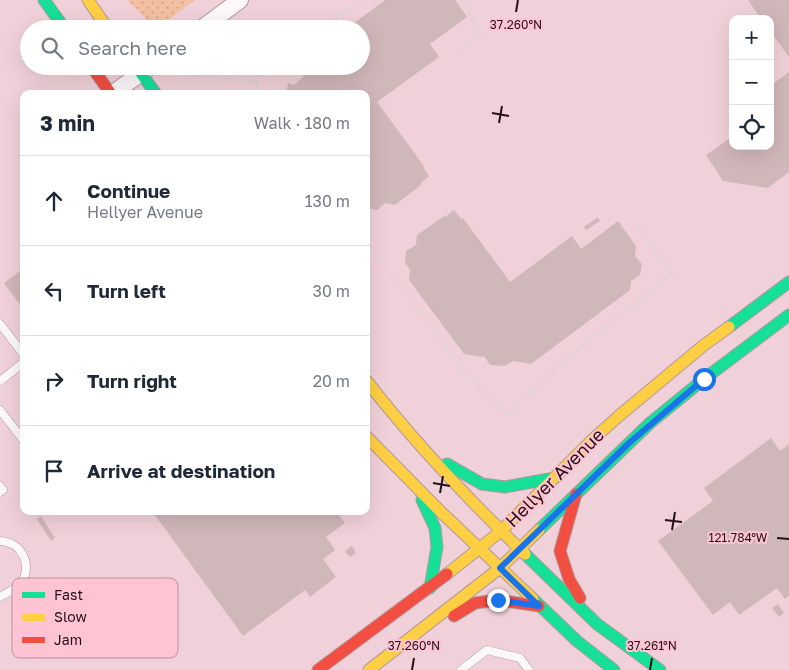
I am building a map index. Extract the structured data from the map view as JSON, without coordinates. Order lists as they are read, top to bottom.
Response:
{
  "streets": {
    "main road": ["Hellyer Avenue"]
  },
  "legend": ["Fast", "Slow", "Jam"],
  "page": {
    "map_buttons": ["+", "−"],
    "search": "Search here",
    "heading": ["3 min", "Walk · 180 m"],
    "list": [
      ["Continue", "Hellyer Avenue", "130 m"],
      ["Turn left", "30 m"],
      ["Turn right", "20 m"],
      "Arrive at destination"
    ]
  },
  "coordinates": ["37.260°N", "121.784°W", "37.261°N"]
}
